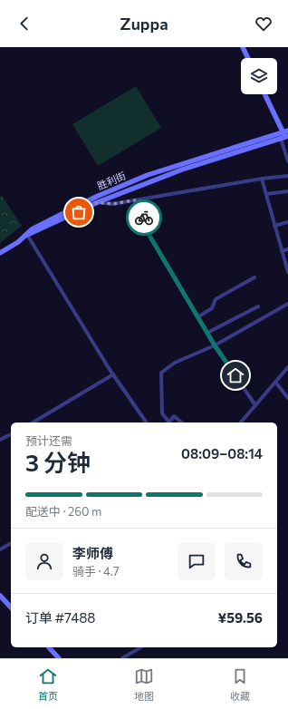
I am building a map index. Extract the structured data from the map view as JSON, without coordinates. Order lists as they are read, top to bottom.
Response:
{
  "streets": {
    "street": ["胜利街"]
  },
  "page": {
    "header": "Zuppa",
    "heading": ["3 分钟", "预计还需", "08:09–08:14"],
    "panel": [
      "李师傅",
      "骑手 · 4.7",
      "订单 #7488",
      "¥59.56"
    ],
    "bar": "配送中 · 260 m",
    "tabs": ["首页", "地图", "收藏"]
  }
}
